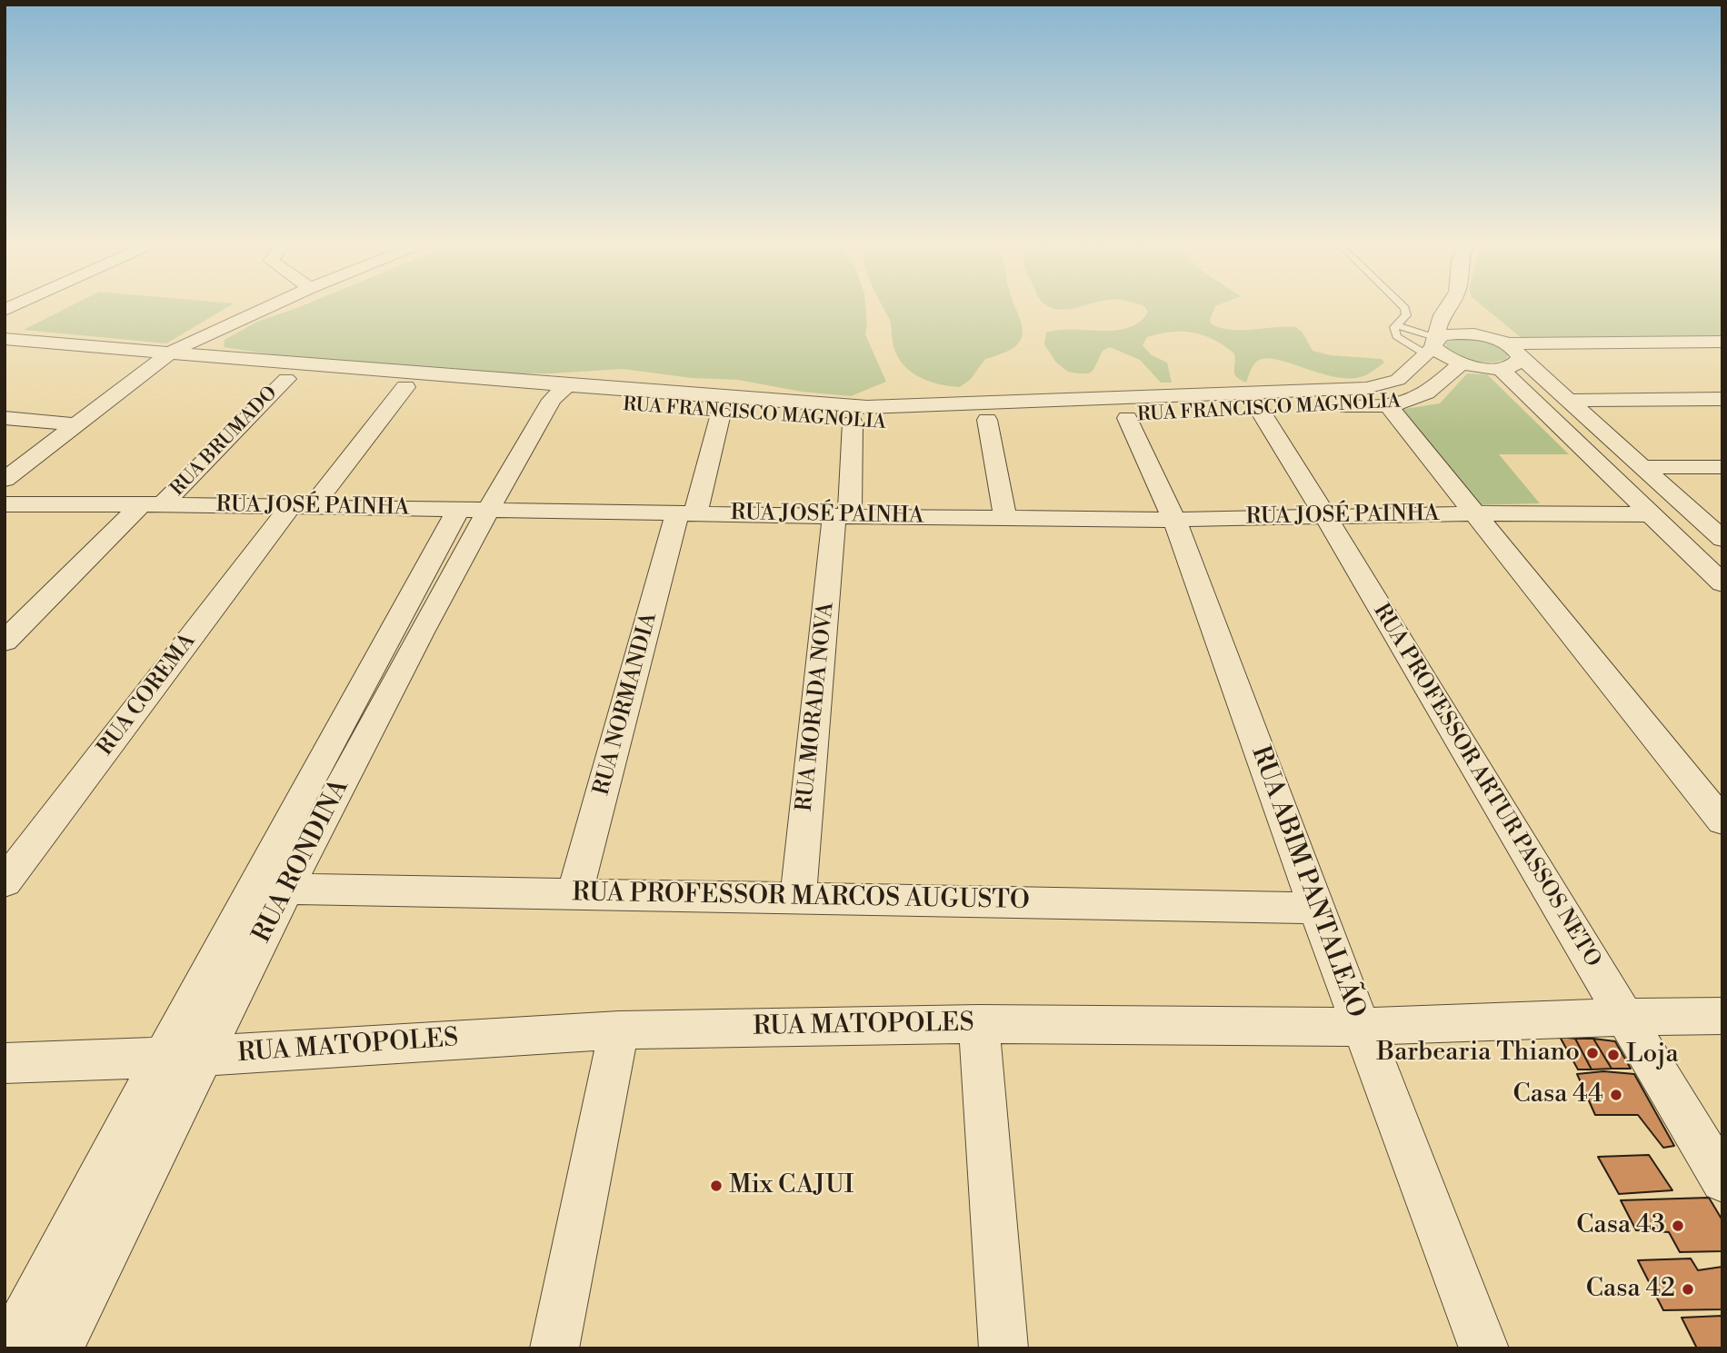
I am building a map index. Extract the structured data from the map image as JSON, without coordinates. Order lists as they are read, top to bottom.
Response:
{
  "streets": {
    "street": [
      "RUA FRANCISCO MAGNOLIA",
      "RUA BRUMADO",
      "RUA JOSÉ PAINHA",
      "RUA COREMA",
      "RUA NORMANDIA",
      "RUA MORADA NOVA",
      "RUA PROFESSOR ARTUR PASSOS NETO",
      "RUA RONDINA",
      "RUA ABIM PANTALEÃO",
      "RUA PROFESSOR MARCOS AUGUSTO",
      "RUA MATOPOLES"
    ]
  },
  "crossings": [
    ["RUA FRANCISCO MAGNOLIA", "RUA BRUMADO"],
    ["RUA FRANCISCO MAGNOLIA", "RUA COREMA"],
    ["RUA FRANCISCO MAGNOLIA", "RUA NORMANDIA"],
    ["RUA FRANCISCO MAGNOLIA", "RUA MORADA NOVA"],
    ["RUA FRANCISCO MAGNOLIA", "RUA PROFESSOR ARTUR PASSOS NETO"],
    ["RUA FRANCISCO MAGNOLIA", "RUA RONDINA"],
    ["RUA BRUMADO", "RUA JOSÉ PAINHA"],
    ["RUA JOSÉ PAINHA", "RUA COREMA"],
    ["RUA JOSÉ PAINHA", "RUA NORMANDIA"],
    ["RUA JOSÉ PAINHA", "RUA MORADA NOVA"],
    ["RUA JOSÉ PAINHA", "RUA PROFESSOR ARTUR PASSOS NETO"],
    ["RUA JOSÉ PAINHA", "RUA RONDINA"],
    ["RUA JOSÉ PAINHA", "RUA ABIM PANTALEÃO"],
    ["RUA NORMANDIA", "RUA PROFESSOR MARCOS AUGUSTO"],
    ["RUA MORADA NOVA", "RUA PROFESSOR MARCOS AUGUSTO"],
    ["RUA PROFESSOR ARTUR PASSOS NETO", "RUA MATOPOLES"],
    ["RUA RONDINA", "RUA PROFESSOR MARCOS AUGUSTO"],
    ["RUA RONDINA", "RUA MATOPOLES"],
    ["RUA ABIM PANTALEÃO", "RUA PROFESSOR MARCOS AUGUSTO"],
    ["RUA ABIM PANTALEÃO", "RUA MATOPOLES"]
  ],
  "places": [
    "Barbearia Thiano",
    "Loja",
    "Casa 44",
    "Mix CAJUI",
    "Casa 43",
    "Casa 42"
  ]
}
